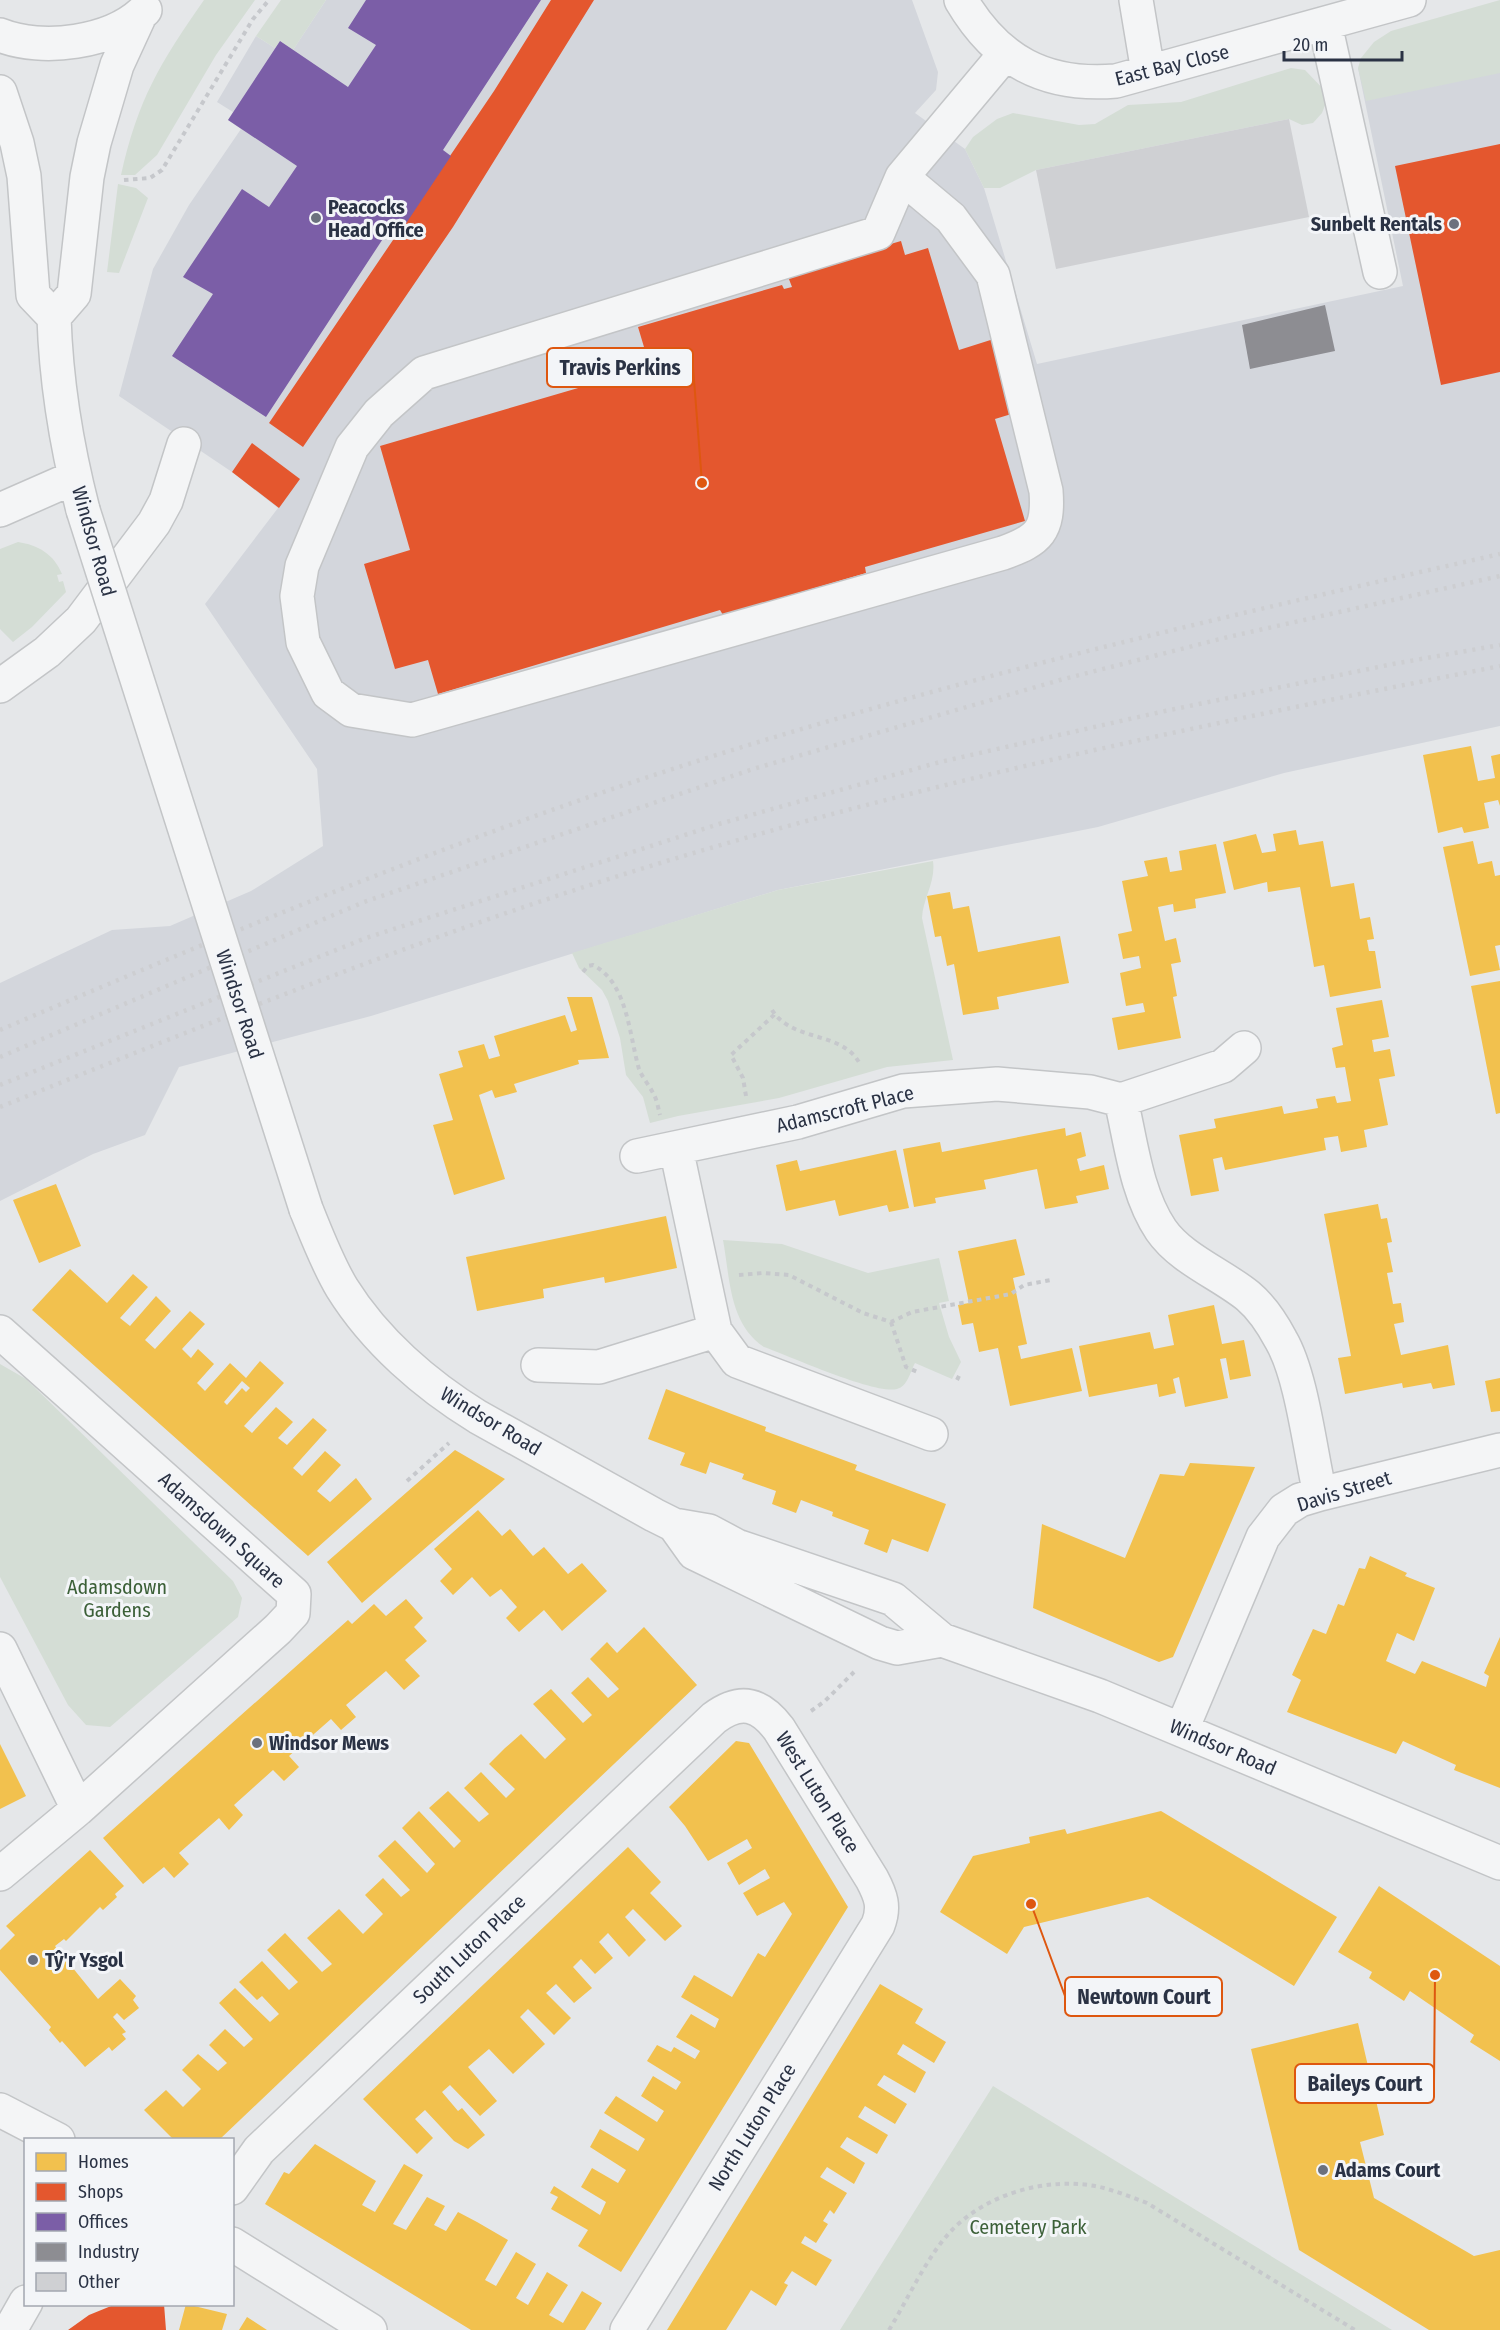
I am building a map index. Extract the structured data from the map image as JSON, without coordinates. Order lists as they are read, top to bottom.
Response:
{
  "streets": {
    "street": [
      "East Bay Close",
      "Windsor Road",
      "Adamscroft Place",
      "Davis Street",
      "Adamsdown Square",
      "West Luton Place",
      "South Luton Place",
      "North Luton Place"
    ]
  },
  "crossings": [
    ["Windsor Road", "Davis Street"],
    ["West Luton Place", "South Luton Place"],
    ["West Luton Place", "North Luton Place"]
  ],
  "parks": ["Adamsdown Gardens", "Cemetery Park"],
  "places": [
    "Peacocks Head Office",
    "Sunbelt Rentals",
    "Travis Perkins",
    "Windsor Mews",
    "Newtown Court",
    "Tŷ'r Ysgol",
    "Baileys Court",
    "Adams Court"
  ],
  "legend": [
    "Homes",
    "Shops",
    "Offices",
    "Industry",
    "Other"
  ],
  "scale_bar": "20 m"
}
